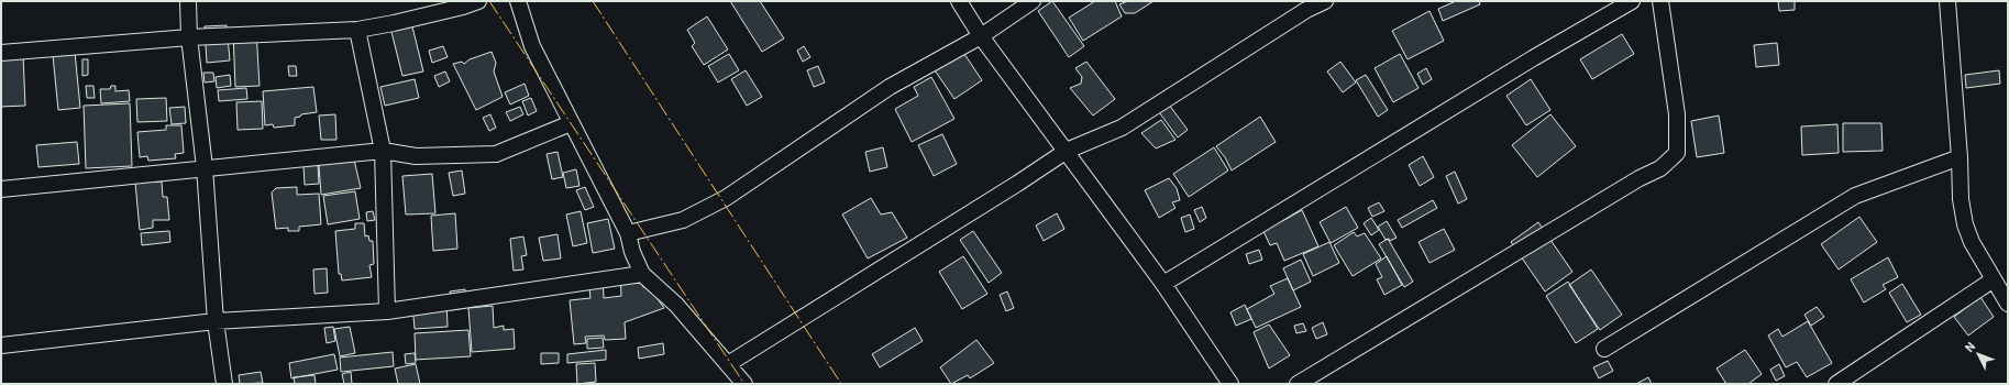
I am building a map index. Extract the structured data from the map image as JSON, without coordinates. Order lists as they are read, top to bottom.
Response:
{
  "north": "top left"
}
